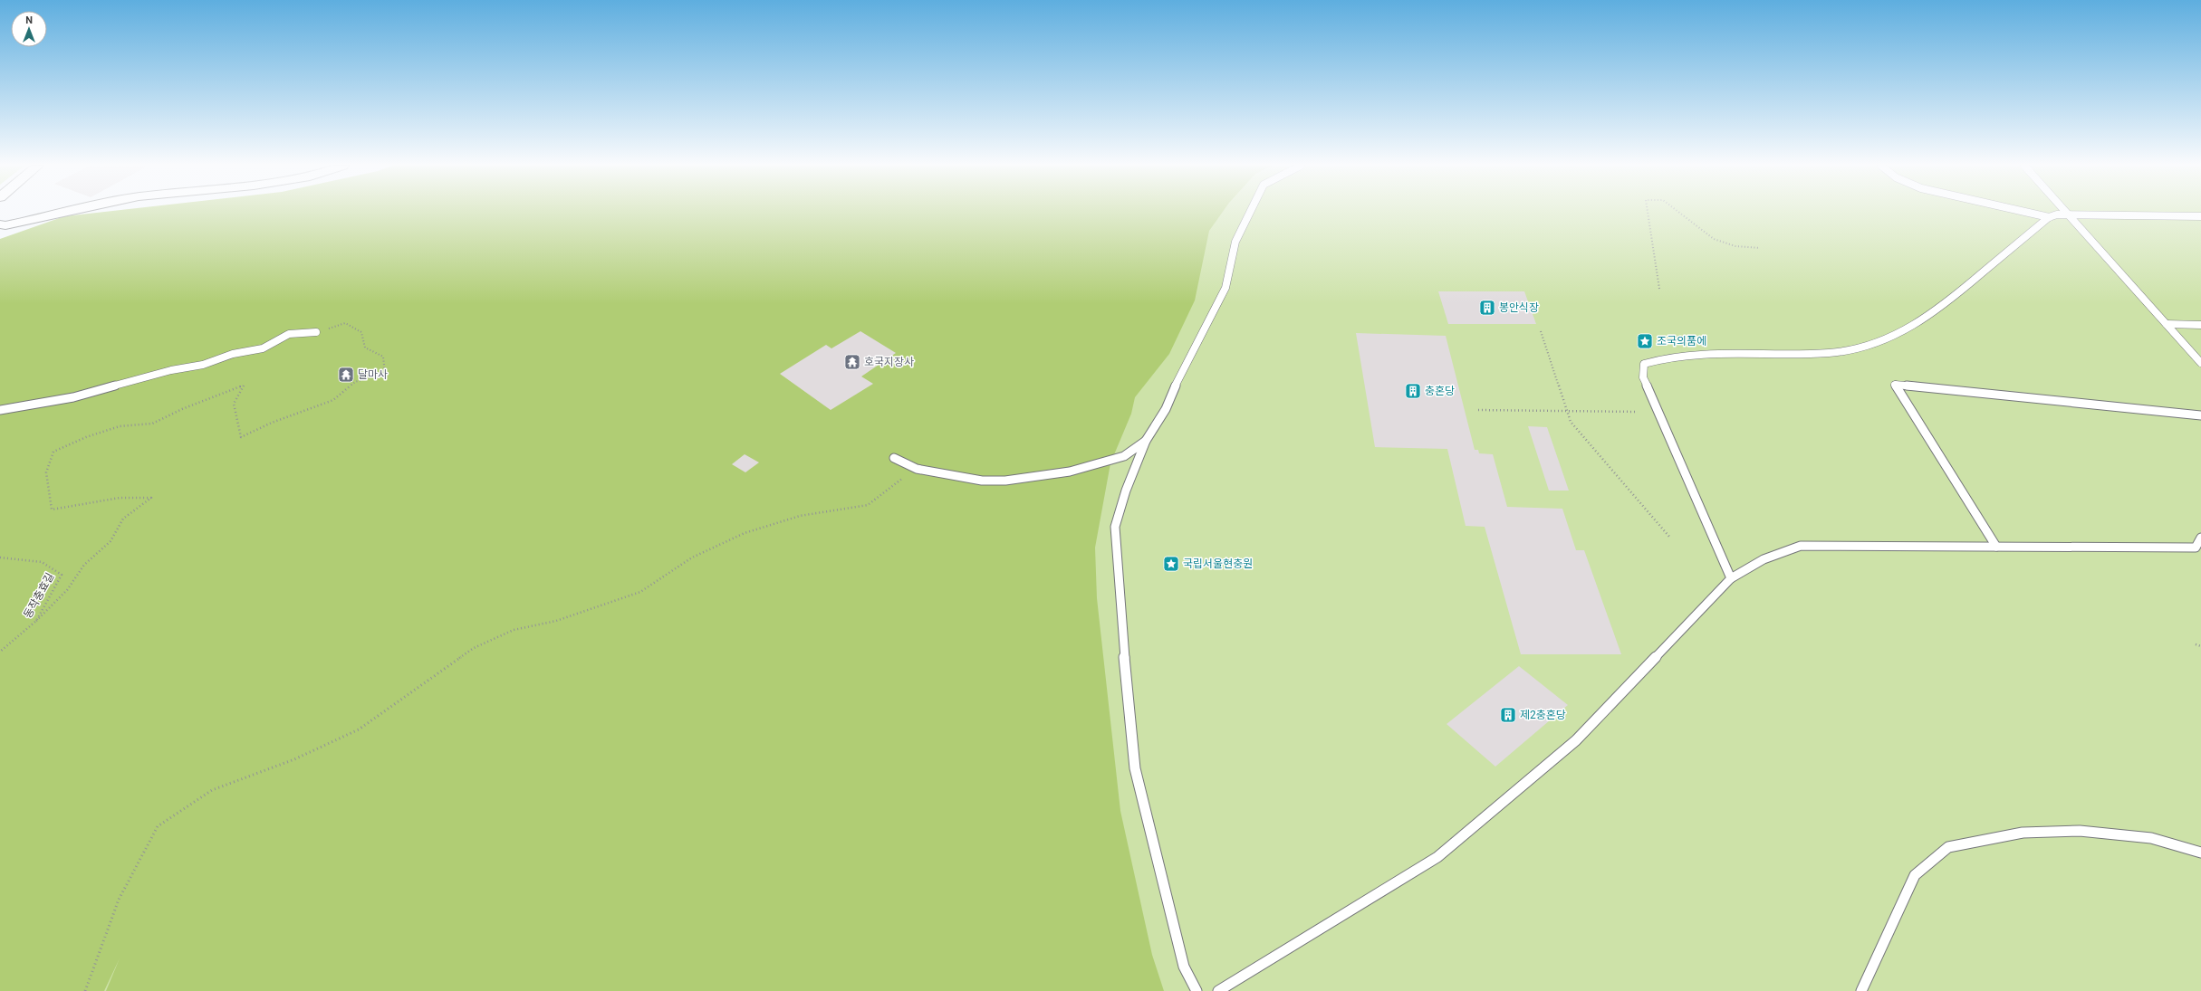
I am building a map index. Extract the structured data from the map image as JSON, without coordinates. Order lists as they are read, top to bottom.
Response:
{
  "streets": {
    "path": ["동작충효길"]
  },
  "places": {
    "building": ["봉안식장", "충혼당", "제2충혼당"],
    "place": ["조국의품에", "국립서울현충원"],
    "temple": ["호국지장사", "달마사"]
  },
  "north": "top"
}
